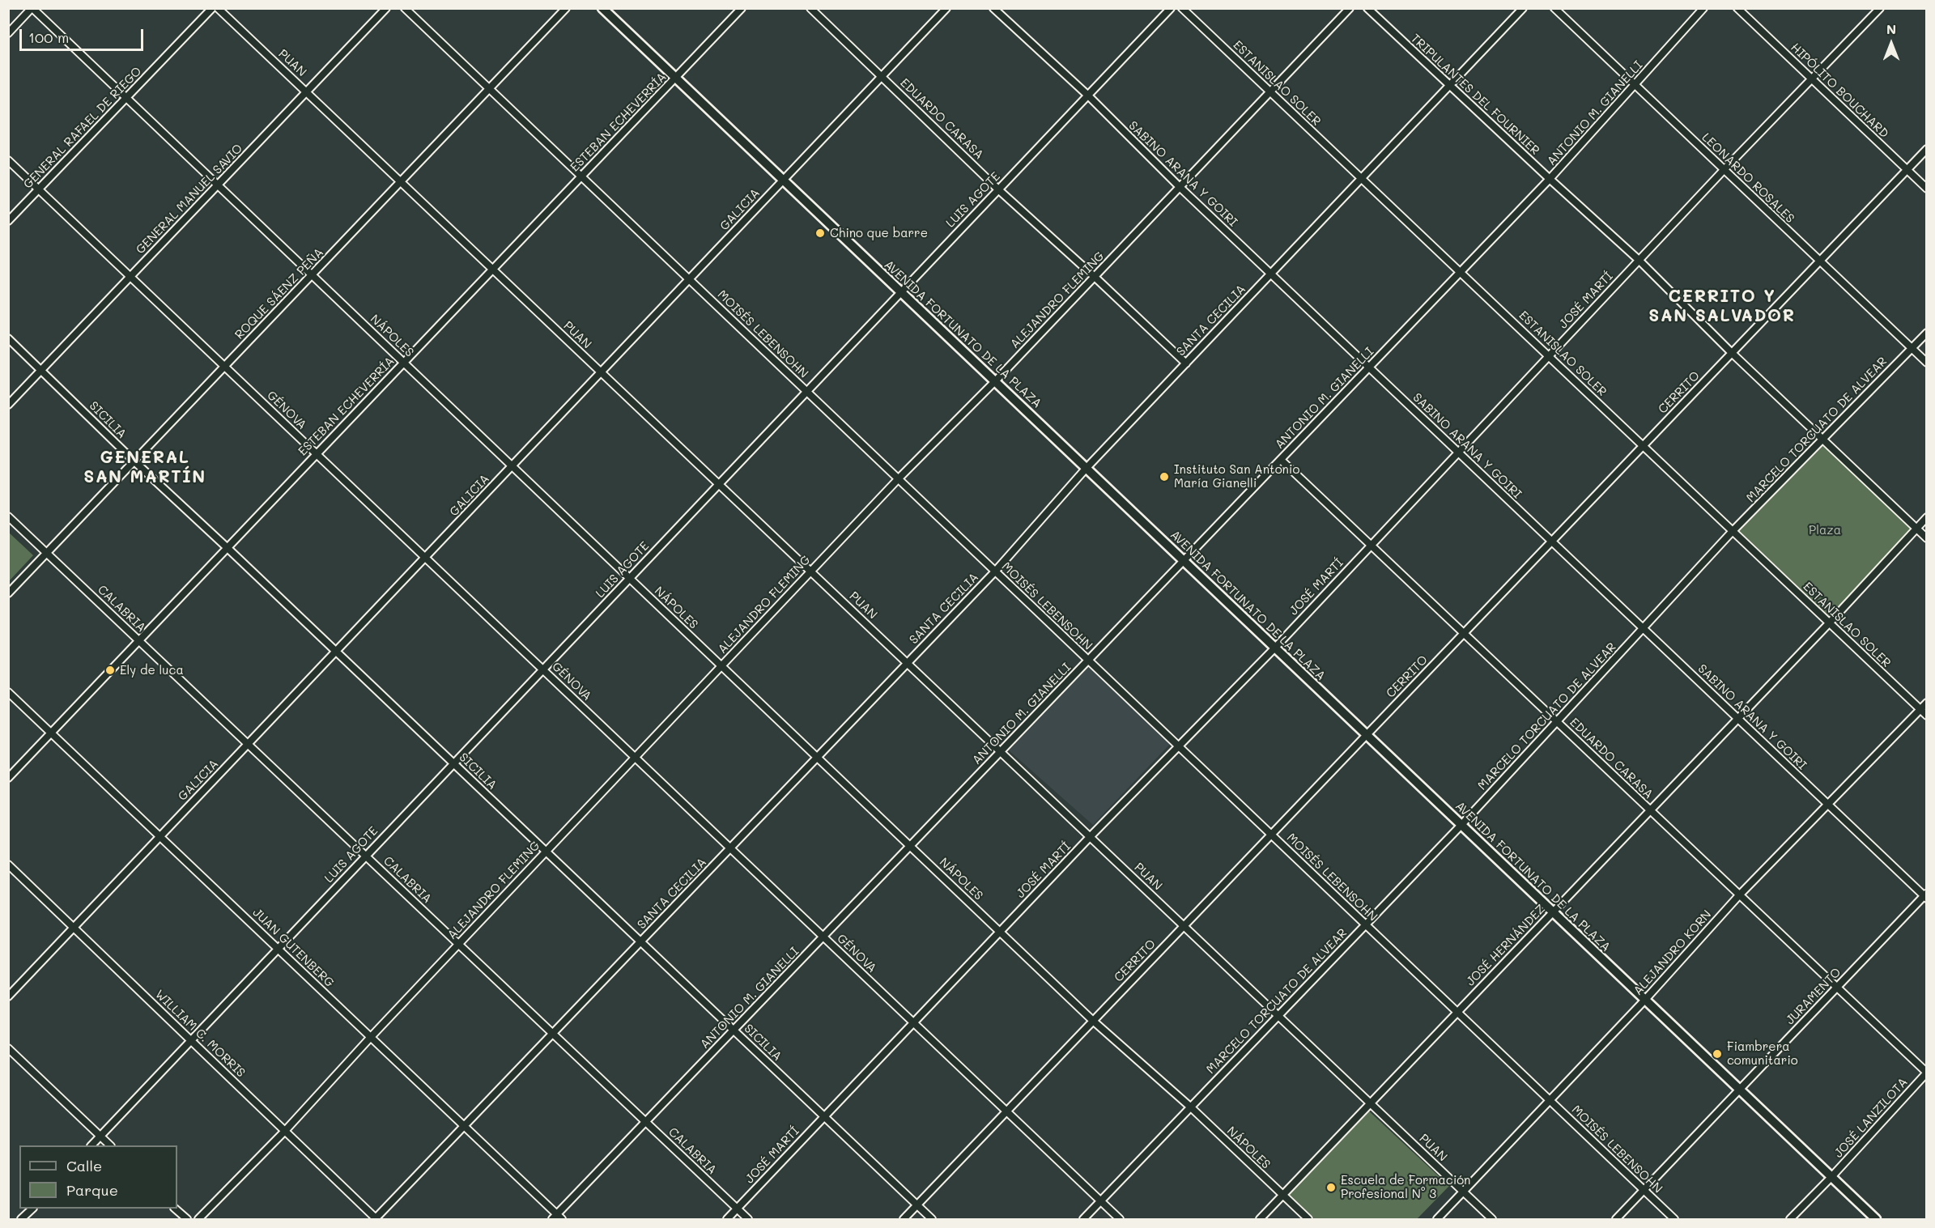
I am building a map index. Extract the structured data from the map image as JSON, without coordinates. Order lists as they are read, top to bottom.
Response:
{
  "streets": {
    "main road": ["AVENIDA FORTUNATO DE LA PLAZA"],
    "street": [
      "PUAN",
      "ESTANISLAO SOLER",
      "HIPÓLITO BOUCHARD",
      "TRIPULANTES DEL FOURNIER",
      "ANTONIO M. GIANELLI",
      "EDUARDO CARASA",
      "ESTEBAN ECHEVERRÍA",
      "GENERAL RAFAEL DE RIEGO",
      "SABINO ARANA Y GOIRI",
      "LEONARDO ROSALES",
      "GENERAL MANUEL SAVIO",
      "LUIS AGOTE",
      "GALICIA",
      "ROQUE SÁENZ PEÑA",
      "ALEJANDRO FLEMING",
      "JOSÉ MARTÍ",
      "SANTA CECILIA",
      "MOISÉS LEBENSOHN",
      "NÁPOLES",
      "CERRITO",
      "GÉNOVA",
      "SICILIA",
      "MARCELO TORCUATO DE ALVEAR",
      "CALABRIA",
      "JOSÉ HERNÁNDEZ",
      "JUAN GUTENBERG",
      "ALEJANDRO KORN",
      "JURAMENTO",
      "WILLIAM C. MORRIS",
      "JOSÉ LANZILOTA"
    ]
  },
  "crossings": [
    ["PUAN", "ANTONIO M. GIANELLI"],
    ["PUAN", "ESTEBAN ECHEVERRÍA"],
    ["PUAN", "GENERAL MANUEL SAVIO"],
    ["PUAN", "LUIS AGOTE"],
    ["PUAN", "GALICIA"],
    ["PUAN", "ROQUE SÁENZ PEÑA"],
    ["PUAN", "ALEJANDRO FLEMING"],
    ["PUAN", "JOSÉ MARTÍ"],
    ["PUAN", "SANTA CECILIA"],
    ["PUAN", "CERRITO"],
    ["PUAN", "MARCELO TORCUATO DE ALVEAR"],
    ["PUAN", "JOSÉ HERNÁNDEZ"],
    ["PUAN", "ALEJANDRO KORN"],
    ["ESTANISLAO SOLER", "ANTONIO M. GIANELLI"],
    ["ESTANISLAO SOLER", "ALEJANDRO FLEMING"],
    ["ESTANISLAO SOLER", "JOSÉ MARTÍ"],
    ["ESTANISLAO SOLER", "SANTA CECILIA"],
    ["ESTANISLAO SOLER", "CERRITO"],
    ["ESTANISLAO SOLER", "MARCELO TORCUATO DE ALVEAR"],
    ["ESTANISLAO SOLER", "JOSÉ HERNÁNDEZ"],
    ["ESTANISLAO SOLER", "ALEJANDRO KORN"],
    ["HIPÓLITO BOUCHARD", "JOSÉ MARTÍ"],
    ["HIPÓLITO BOUCHARD", "CERRITO"],
    ["TRIPULANTES DEL FOURNIER", "ANTONIO M. GIANELLI"],
    ["TRIPULANTES DEL FOURNIER", "JOSÉ MARTÍ"],
    ["TRIPULANTES DEL FOURNIER", "SANTA CECILIA"],
    ["TRIPULANTES DEL FOURNIER", "CERRITO"],
    ["TRIPULANTES DEL FOURNIER", "MARCELO TORCUATO DE ALVEAR"],
    ["TRIPULANTES DEL FOURNIER", "JOSÉ HERNÁNDEZ"],
    ["ANTONIO M. GIANELLI", "EDUARDO CARASA"],
    ["ANTONIO M. GIANELLI", "SABINO ARANA Y GOIRI"],
    ["ANTONIO M. GIANELLI", "LEONARDO ROSALES"],
    ["ANTONIO M. GIANELLI", "MOISÉS LEBENSOHN"],
    ["ANTONIO M. GIANELLI", "AVENIDA FORTUNATO DE LA PLAZA"],
    ["ANTONIO M. GIANELLI", "NÁPOLES"],
    ["ANTONIO M. GIANELLI", "GÉNOVA"],
    ["ANTONIO M. GIANELLI", "SICILIA"],
    ["ANTONIO M. GIANELLI", "CALABRIA"],
    ["ANTONIO M. GIANELLI", "JUAN GUTENBERG"],
    ["EDUARDO CARASA", "LUIS AGOTE"],
    ["EDUARDO CARASA", "GALICIA"],
    ["EDUARDO CARASA", "ALEJANDRO FLEMING"],
    ["EDUARDO CARASA", "JOSÉ MARTÍ"],
    ["EDUARDO CARASA", "SANTA CECILIA"],
    ["EDUARDO CARASA", "CERRITO"],
    ["EDUARDO CARASA", "MARCELO TORCUATO DE ALVEAR"],
    ["EDUARDO CARASA", "JOSÉ HERNÁNDEZ"],
    ["EDUARDO CARASA", "ALEJANDRO KORN"],
    ["EDUARDO CARASA", "JURAMENTO"],
    ["EDUARDO CARASA", "JOSÉ LANZILOTA"],
    ["ESTEBAN ECHEVERRÍA", "MOISÉS LEBENSOHN"],
    ["ESTEBAN ECHEVERRÍA", "AVENIDA FORTUNATO DE LA PLAZA"],
    ["ESTEBAN ECHEVERRÍA", "NÁPOLES"],
    ["ESTEBAN ECHEVERRÍA", "GÉNOVA"],
    ["ESTEBAN ECHEVERRÍA", "SICILIA"],
    ["ESTEBAN ECHEVERRÍA", "CALABRIA"],
    ["ESTEBAN ECHEVERRÍA", "JUAN GUTENBERG"],
    ["GENERAL RAFAEL DE RIEGO", "NÁPOLES"],
    ["GENERAL RAFAEL DE RIEGO", "GÉNOVA"],
    ["SABINO ARANA Y GOIRI", "LUIS AGOTE"],
    ["SABINO ARANA Y GOIRI", "ALEJANDRO FLEMING"],
    ["SABINO ARANA Y GOIRI", "JOSÉ MARTÍ"],
    ["SABINO ARANA Y GOIRI", "SANTA CECILIA"],
    ["SABINO ARANA Y GOIRI", "CERRITO"],
    ["SABINO ARANA Y GOIRI", "MARCELO TORCUATO DE ALVEAR"],
    ["SABINO ARANA Y GOIRI", "JOSÉ HERNÁNDEZ"],
    ["SABINO ARANA Y GOIRI", "ALEJANDRO KORN"],
    ["SABINO ARANA Y GOIRI", "JURAMENTO"],
    ["LEONARDO ROSALES", "JOSÉ MARTÍ"],
    ["LEONARDO ROSALES", "CERRITO"],
    ["LEONARDO ROSALES", "MARCELO TORCUATO DE ALVEAR"],
    ["GENERAL MANUEL SAVIO", "NÁPOLES"],
    ["GENERAL MANUEL SAVIO", "GÉNOVA"],
    ["GENERAL MANUEL SAVIO", "SICILIA"],
    ["LUIS AGOTE", "MOISÉS LEBENSOHN"],
    ["LUIS AGOTE", "AVENIDA FORTUNATO DE LA PLAZA"],
    ["LUIS AGOTE", "NÁPOLES"],
    ["LUIS AGOTE", "GÉNOVA"],
    ["LUIS AGOTE", "SICILIA"],
    ["LUIS AGOTE", "CALABRIA"],
    ["LUIS AGOTE", "JUAN GUTENBERG"],
    ["LUIS AGOTE", "WILLIAM C. MORRIS"],
    ["GALICIA", "MOISÉS LEBENSOHN"],
    ["GALICIA", "AVENIDA FORTUNATO DE LA PLAZA"],
    ["GALICIA", "NÁPOLES"],
    ["GALICIA", "GÉNOVA"],
    ["GALICIA", "SICILIA"],
    ["GALICIA", "CALABRIA"],
    ["GALICIA", "JUAN GUTENBERG"],
    ["GALICIA", "WILLIAM C. MORRIS"],
    ["ROQUE SÁENZ PEÑA", "MOISÉS LEBENSOHN"],
    ["ROQUE SÁENZ PEÑA", "NÁPOLES"],
    ["ROQUE SÁENZ PEÑA", "GÉNOVA"],
    ["ROQUE SÁENZ PEÑA", "SICILIA"],
    ["ROQUE SÁENZ PEÑA", "CALABRIA"],
    ["ALEJANDRO FLEMING", "MOISÉS LEBENSOHN"],
    ["ALEJANDRO FLEMING", "AVENIDA FORTUNATO DE LA PLAZA"],
    ["ALEJANDRO FLEMING", "NÁPOLES"],
    ["ALEJANDRO FLEMING", "GÉNOVA"],
    ["ALEJANDRO FLEMING", "SICILIA"],
    ["ALEJANDRO FLEMING", "CALABRIA"],
    ["ALEJANDRO FLEMING", "JUAN GUTENBERG"],
    ["ALEJANDRO FLEMING", "WILLIAM C. MORRIS"],
    ["JOSÉ MARTÍ", "MOISÉS LEBENSOHN"],
    ["JOSÉ MARTÍ", "AVENIDA FORTUNATO DE LA PLAZA"],
    ["JOSÉ MARTÍ", "NÁPOLES"],
    ["JOSÉ MARTÍ", "GÉNOVA"],
    ["JOSÉ MARTÍ", "SICILIA"],
    ["JOSÉ MARTÍ", "CALABRIA"],
    ["SANTA CECILIA", "MOISÉS LEBENSOHN"],
    ["SANTA CECILIA", "AVENIDA FORTUNATO DE LA PLAZA"],
    ["SANTA CECILIA", "NÁPOLES"],
    ["SANTA CECILIA", "GÉNOVA"],
    ["SANTA CECILIA", "SICILIA"],
    ["SANTA CECILIA", "CALABRIA"],
    ["SANTA CECILIA", "JUAN GUTENBERG"],
    ["SANTA CECILIA", "WILLIAM C. MORRIS"],
    ["MOISÉS LEBENSOHN", "CERRITO"],
    ["MOISÉS LEBENSOHN", "MARCELO TORCUATO DE ALVEAR"],
    ["MOISÉS LEBENSOHN", "JOSÉ HERNÁNDEZ"],
    ["MOISÉS LEBENSOHN", "ALEJANDRO KORN"],
    ["MOISÉS LEBENSOHN", "JURAMENTO"],
    ["AVENIDA FORTUNATO DE LA PLAZA", "CERRITO"],
    ["AVENIDA FORTUNATO DE LA PLAZA", "MARCELO TORCUATO DE ALVEAR"],
    ["AVENIDA FORTUNATO DE LA PLAZA", "JOSÉ HERNÁNDEZ"],
    ["AVENIDA FORTUNATO DE LA PLAZA", "ALEJANDRO KORN"],
    ["AVENIDA FORTUNATO DE LA PLAZA", "JURAMENTO"],
    ["AVENIDA FORTUNATO DE LA PLAZA", "JOSÉ LANZILOTA"],
    ["NÁPOLES", "CERRITO"],
    ["NÁPOLES", "MARCELO TORCUATO DE ALVEAR"],
    ["NÁPOLES", "JOSÉ HERNÁNDEZ"],
    ["CERRITO", "GÉNOVA"],
    ["CERRITO", "SICILIA"],
    ["GÉNOVA", "MARCELO TORCUATO DE ALVEAR"]
  ],
  "districts": ["CERRITO Y SAN SALVADOR", "GENERAL SAN MARTÍN"],
  "parks": ["Plaza"],
  "places": [
    "Chino que barre",
    "Instituto San Antonio María Gianelli",
    "Ely de luca",
    "Fiambrera comunitario",
    "Escuela de Formación Profesional N° 3"
  ],
  "legend": ["Calle", "Parque"],
  "scale_bar": "100 m",
  "north": "top"
}
